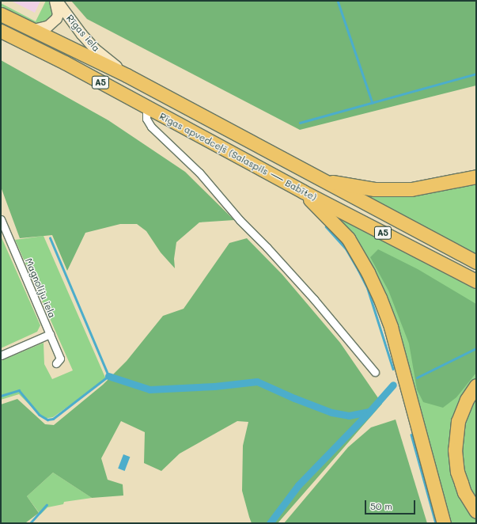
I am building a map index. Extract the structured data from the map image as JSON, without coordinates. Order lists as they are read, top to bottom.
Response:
{
  "streets": {
    "highway": ["A5", "Rīgas apvedceļš (Salaspils — Babīte)"],
    "main road": ["Rīgas iela"],
    "street": ["Magnoliju iela"]
  },
  "crossings": [
    ["Rīgas iela", "Rīgas apvedceļš (Salaspils — Babīte)"]
  ],
  "scale_bar": "50 m"
}
